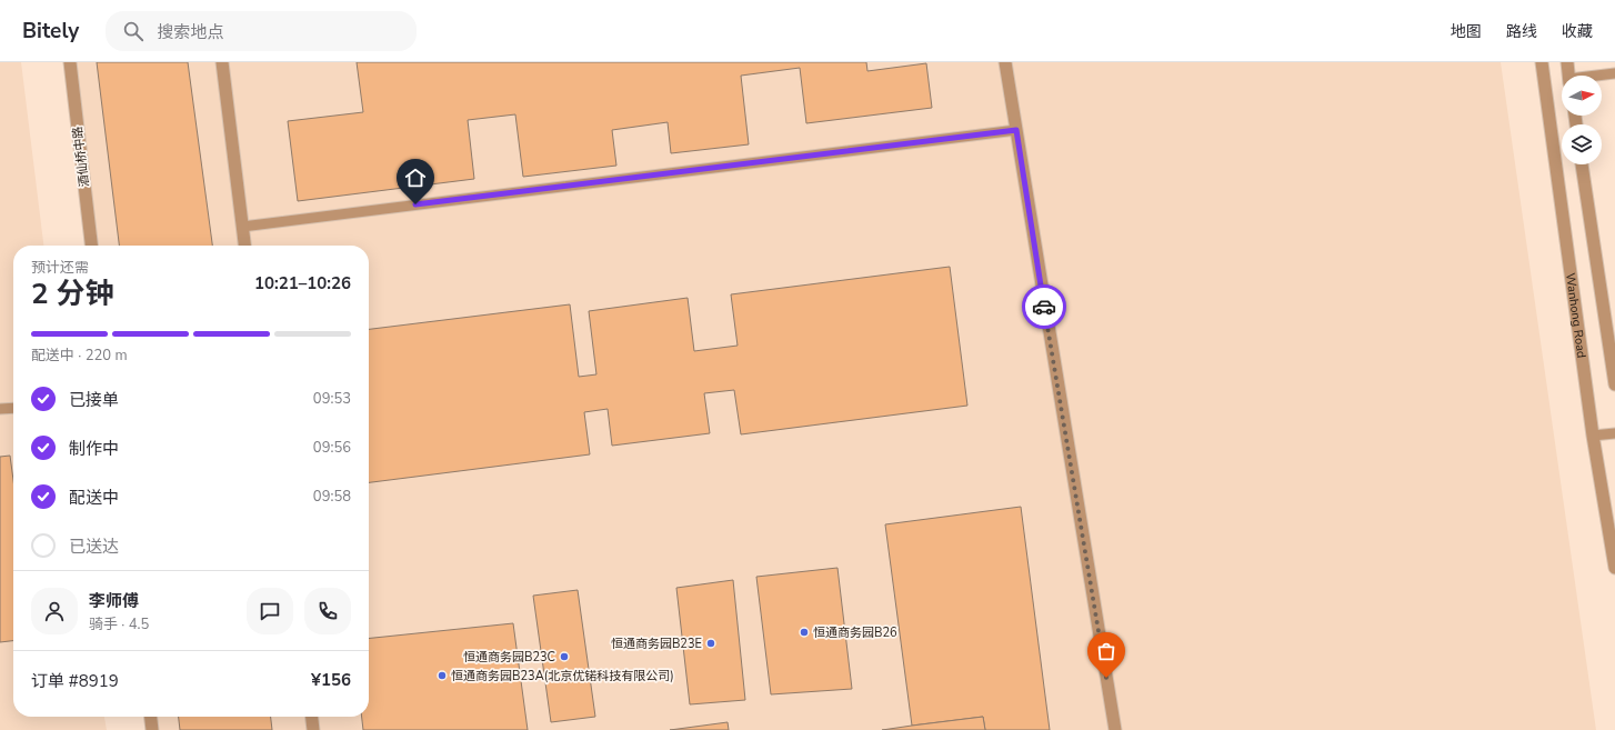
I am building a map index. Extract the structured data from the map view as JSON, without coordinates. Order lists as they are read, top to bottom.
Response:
{
  "streets": {
    "street": ["酒仙桥中路", "Wanhong Road"]
  },
  "places": [
    "恒通商务园B26",
    "恒通商务园B23E",
    "恒通商务园B23C",
    "恒通商务园B23A(北京优锘科技有限公司)"
  ],
  "north": "right",
  "page": {
    "header": "Bitely",
    "search": "搜索地点",
    "nav": ["地图", "路线", "收藏"],
    "heading": ["2 分钟", "预计还需", "10:21–10:26"],
    "panel": [
      "李师傅",
      "骑手 · 4.5",
      "订单 #8919",
      "¥156"
    ],
    "bar": "配送中 · 220 m",
    "list": [
      ["已接单", "09:53"],
      ["制作中", "09:56"],
      ["配送中", "09:58"],
      "已送达"
    ]
  }
}
